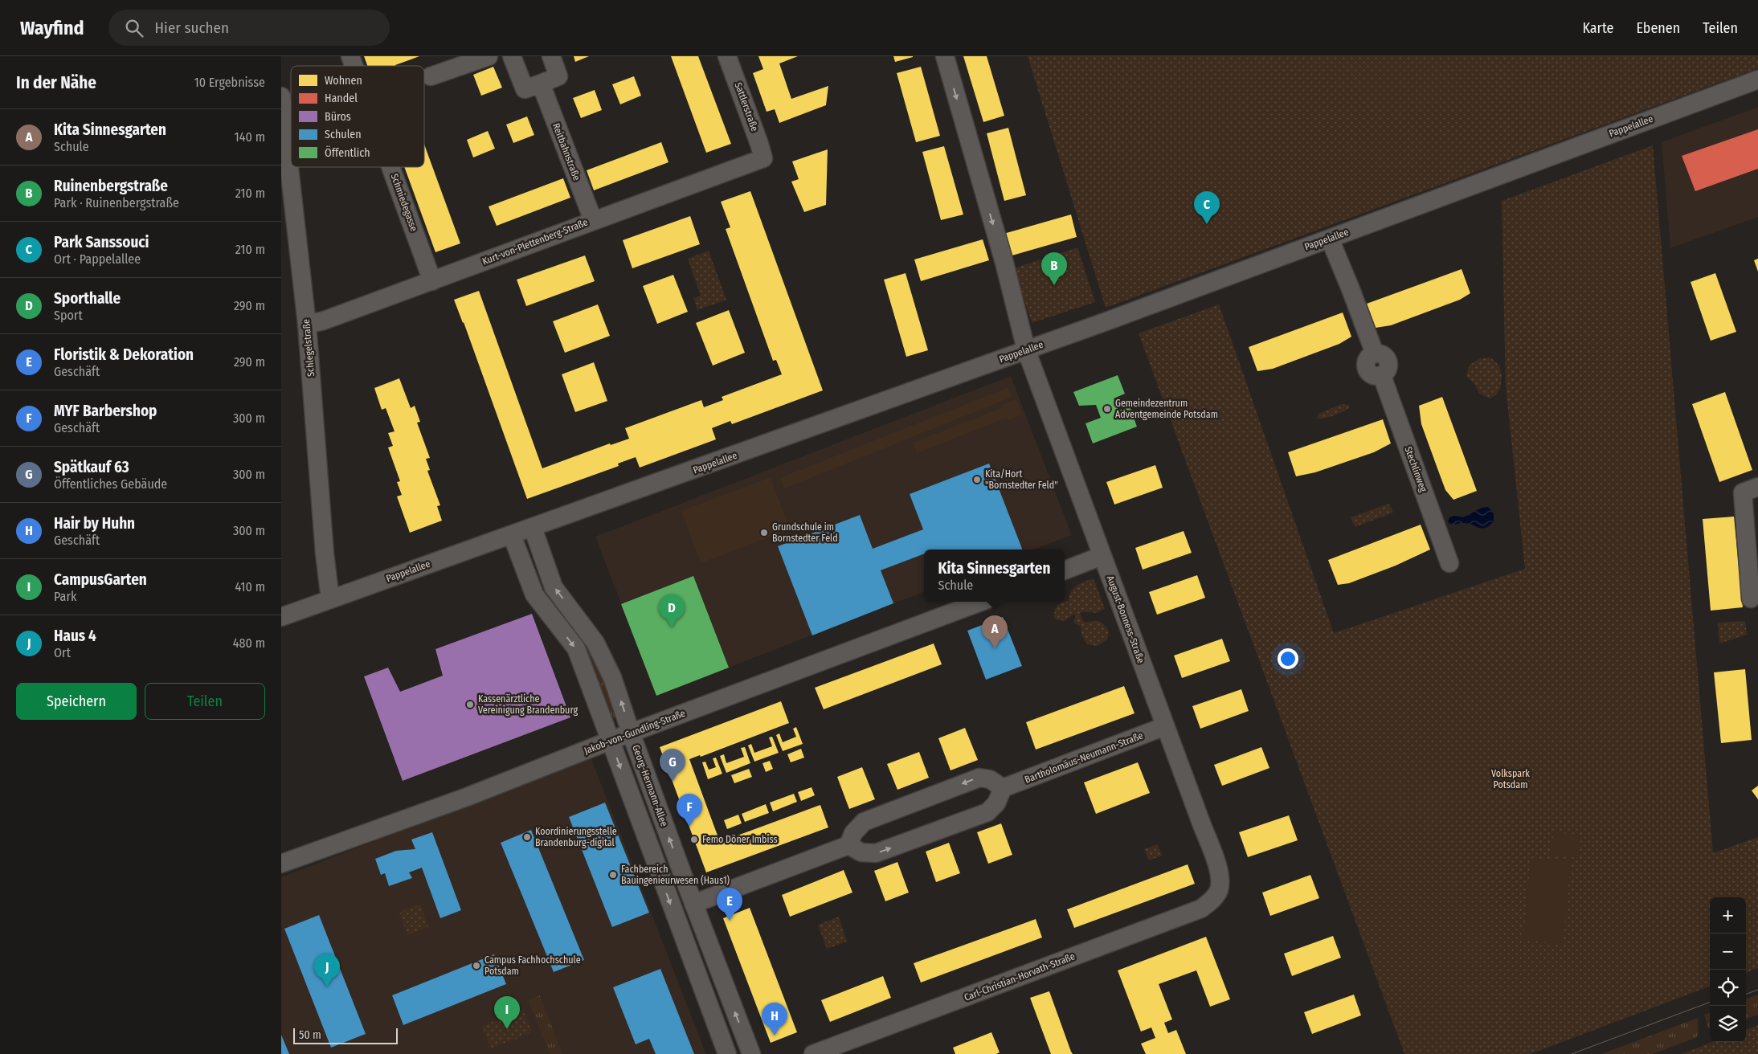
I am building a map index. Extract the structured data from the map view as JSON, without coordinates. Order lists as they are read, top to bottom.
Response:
{
  "streets": {
    "street": [
      "Sattlerstraße",
      "Pappelallee",
      "Reitbahnstraße",
      "Schmiedegasse",
      "Kurt-von-Plettenberg-Straße",
      "Schlegelstraße",
      "Stechlinweg",
      "August-Bonness-Straße",
      "Jakob-von-Gundling-Straße",
      "Bartholomäus-Neumann-Straße",
      "Georg-Hermann-Allee",
      "Carl-Christian-Horvath-Straße"
    ]
  },
  "crossings": [
    ["Sattlerstraße", "Kurt-von-Plettenberg-Straße"],
    ["Pappelallee", "Schlegelstraße"],
    ["Pappelallee", "Stechlinweg"],
    ["Pappelallee", "August-Bonness-Straße"],
    ["Pappelallee", "Georg-Hermann-Allee"],
    ["Reitbahnstraße", "Kurt-von-Plettenberg-Straße"],
    ["Schmiedegasse", "Kurt-von-Plettenberg-Straße"],
    ["Kurt-von-Plettenberg-Straße", "Schlegelstraße"],
    ["August-Bonness-Straße", "Bartholomäus-Neumann-Straße"],
    ["August-Bonness-Straße", "Carl-Christian-Horvath-Straße"],
    ["Jakob-von-Gundling-Straße", "Georg-Hermann-Allee"]
  ],
  "parks": ["Volkspark Potsdam"],
  "places": [
    "Gemeindezentrum Adventgemeinde Potsdam",
    "Kita/Hort \"Bornstedter Feld\"",
    "Grundschule im Bornstedter Feld",
    "Kassenärztliche Vereinigung Brandenburg",
    "Koordinierungsstelle Brandenburg-digital",
    "Femo Döner Imbiss",
    "Fachbereich Bauingenieurwesen (Haus1)",
    "Campus Fachhochschule Potsdam"
  ],
  "legend": [
    "Wohnen",
    "Handel",
    "Büros",
    "Schulen",
    "Öffentlich"
  ],
  "scale_bar": "50 m",
  "page": {
    "header": "Wayfind",
    "search": "Hier suchen",
    "nav": ["Karte", "Ebenen", "Teilen"],
    "heading": ["In der Nähe", "10 Ergebnisse"],
    "list": [
      {
        "mark": "A",
        "name": "Kita Sinnesgarten",
        "note": "Schule",
        "value": "140 m"
      },
      {
        "mark": "B",
        "name": "Ruinenbergstraße",
        "note": "Park · Ruinenbergstraße",
        "value": "210 m"
      },
      {
        "mark": "C",
        "name": "Park Sanssouci",
        "note": "Ort · Pappelallee",
        "value": "210 m"
      },
      {
        "mark": "D",
        "name": "Sporthalle",
        "note": "Sport",
        "value": "290 m"
      },
      {
        "mark": "E",
        "name": "Floristik & Dekoration",
        "note": "Geschäft",
        "value": "290 m"
      },
      {
        "mark": "F",
        "name": "MYF Barbershop",
        "note": "Geschäft",
        "value": "300 m"
      },
      {
        "mark": "G",
        "name": "Spätkauf 63",
        "note": "Öffentliches Gebäude",
        "value": "300 m"
      },
      {
        "mark": "H",
        "name": "Hair by Huhn",
        "note": "Geschäft",
        "value": "300 m"
      },
      {
        "mark": "I",
        "name": "CampusGarten",
        "note": "Park",
        "value": "410 m"
      },
      {
        "mark": "J",
        "name": "Haus 4",
        "note": "Ort",
        "value": "480 m"
      }
    ],
    "pins": [
      "C",
      "B",
      "D",
      "A",
      "G",
      "F",
      "E",
      "J",
      "I",
      "H"
    ],
    "popup": ["Kita Sinnesgarten", "Schule"],
    "buttons": ["Speichern", "Teilen"],
    "map_buttons": ["+", "−"],
    "scale": "50 m"
  }
}
